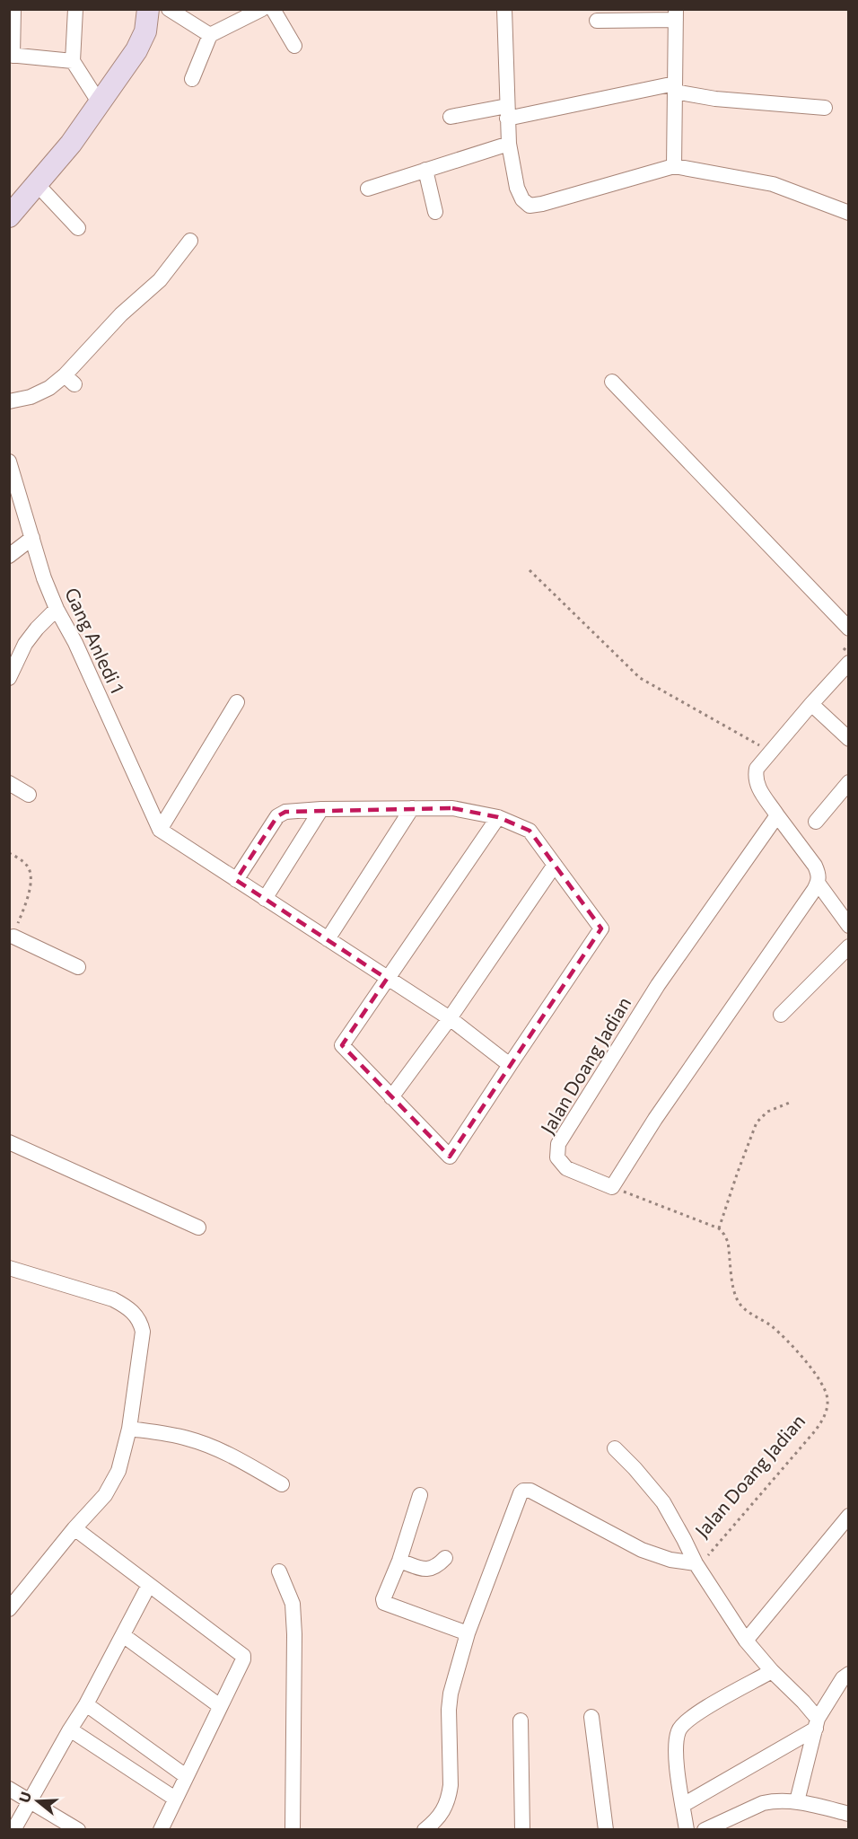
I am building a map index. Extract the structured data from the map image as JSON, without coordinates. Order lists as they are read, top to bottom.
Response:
{
  "streets": {
    "street": ["Gang Anledi 1", "Jalan Doang Jadian"]
  },
  "north": "left"
}
